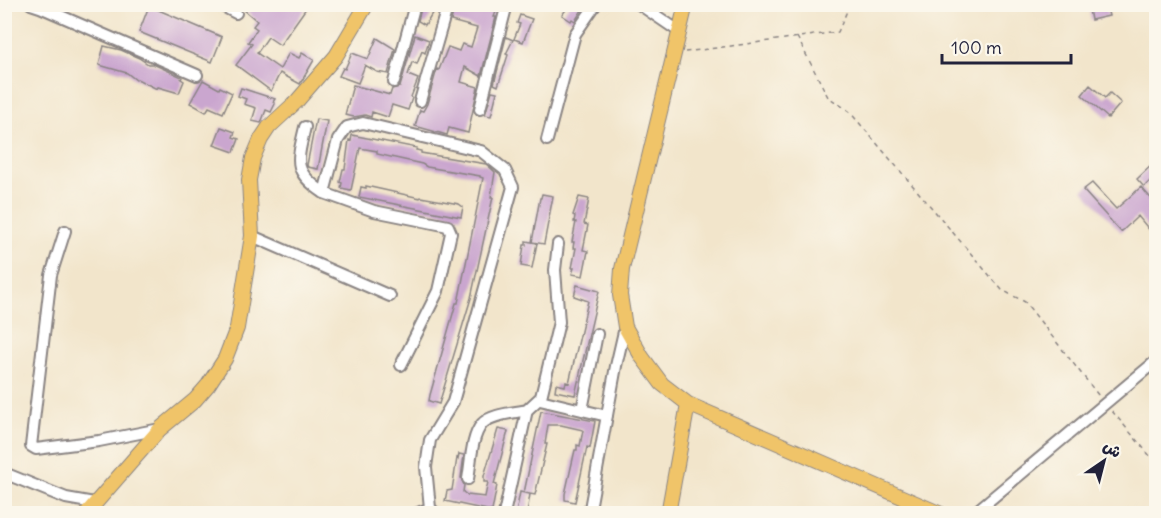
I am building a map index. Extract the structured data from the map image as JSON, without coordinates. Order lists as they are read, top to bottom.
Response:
{
  "scale_bar": "100 m",
  "north": "top right"
}
